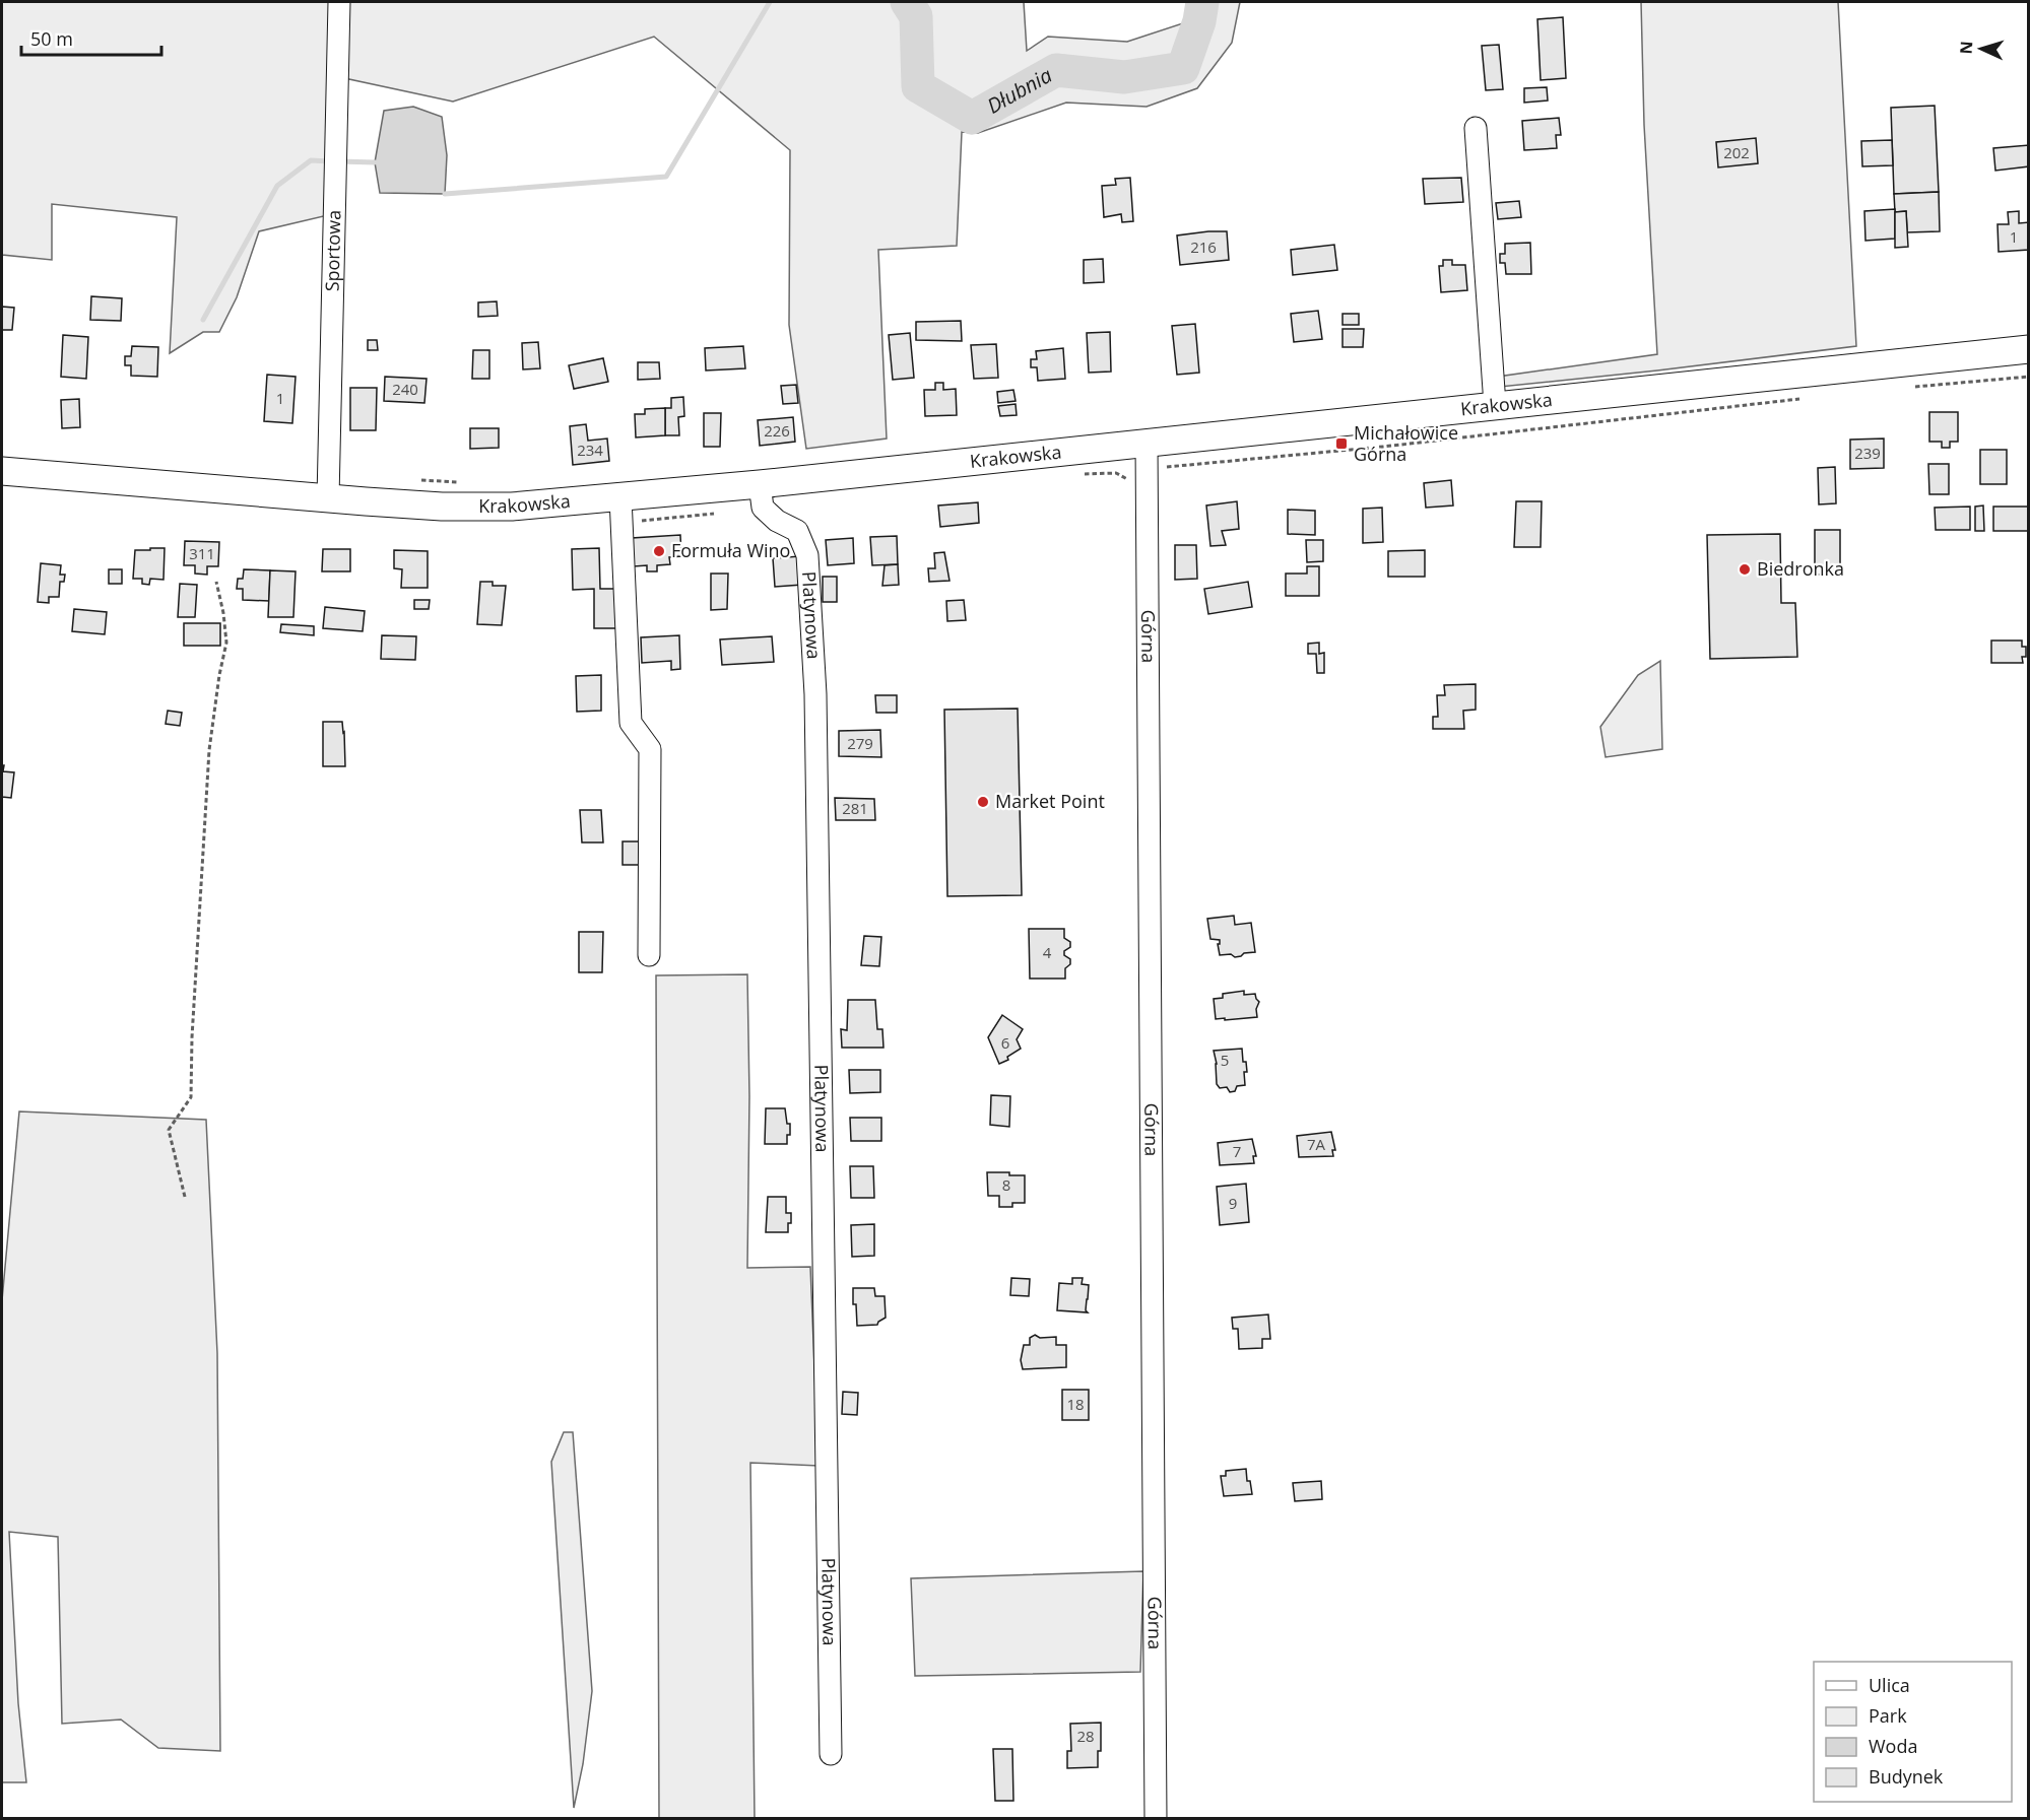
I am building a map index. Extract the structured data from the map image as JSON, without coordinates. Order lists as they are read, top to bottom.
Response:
{
  "streets": {
    "main road": ["Krakowska"],
    "street": ["Sportowa", "Platynowa", "Górna"]
  },
  "crossings": [
    ["Sportowa", "Krakowska"],
    ["Krakowska", "Platynowa"],
    ["Krakowska", "Górna"]
  ],
  "water": ["Dłubnia"],
  "places": {
    "transit": ["Michałowice Górna"],
    "other": ["Formuła Wino", "Biedronka", "Market Point"]
  },
  "house_numbers": [
    "202",
    "1",
    "216",
    "240",
    "1",
    "226",
    "234",
    "239",
    "311",
    "279",
    "281",
    "4",
    "6",
    "5",
    "7A",
    "7",
    "8",
    "9",
    "18",
    "28"
  ],
  "legend": [
    "Ulica",
    "Park",
    "Woda",
    "Budynek"
  ],
  "scale_bar": "50 m",
  "north": "left"
}
